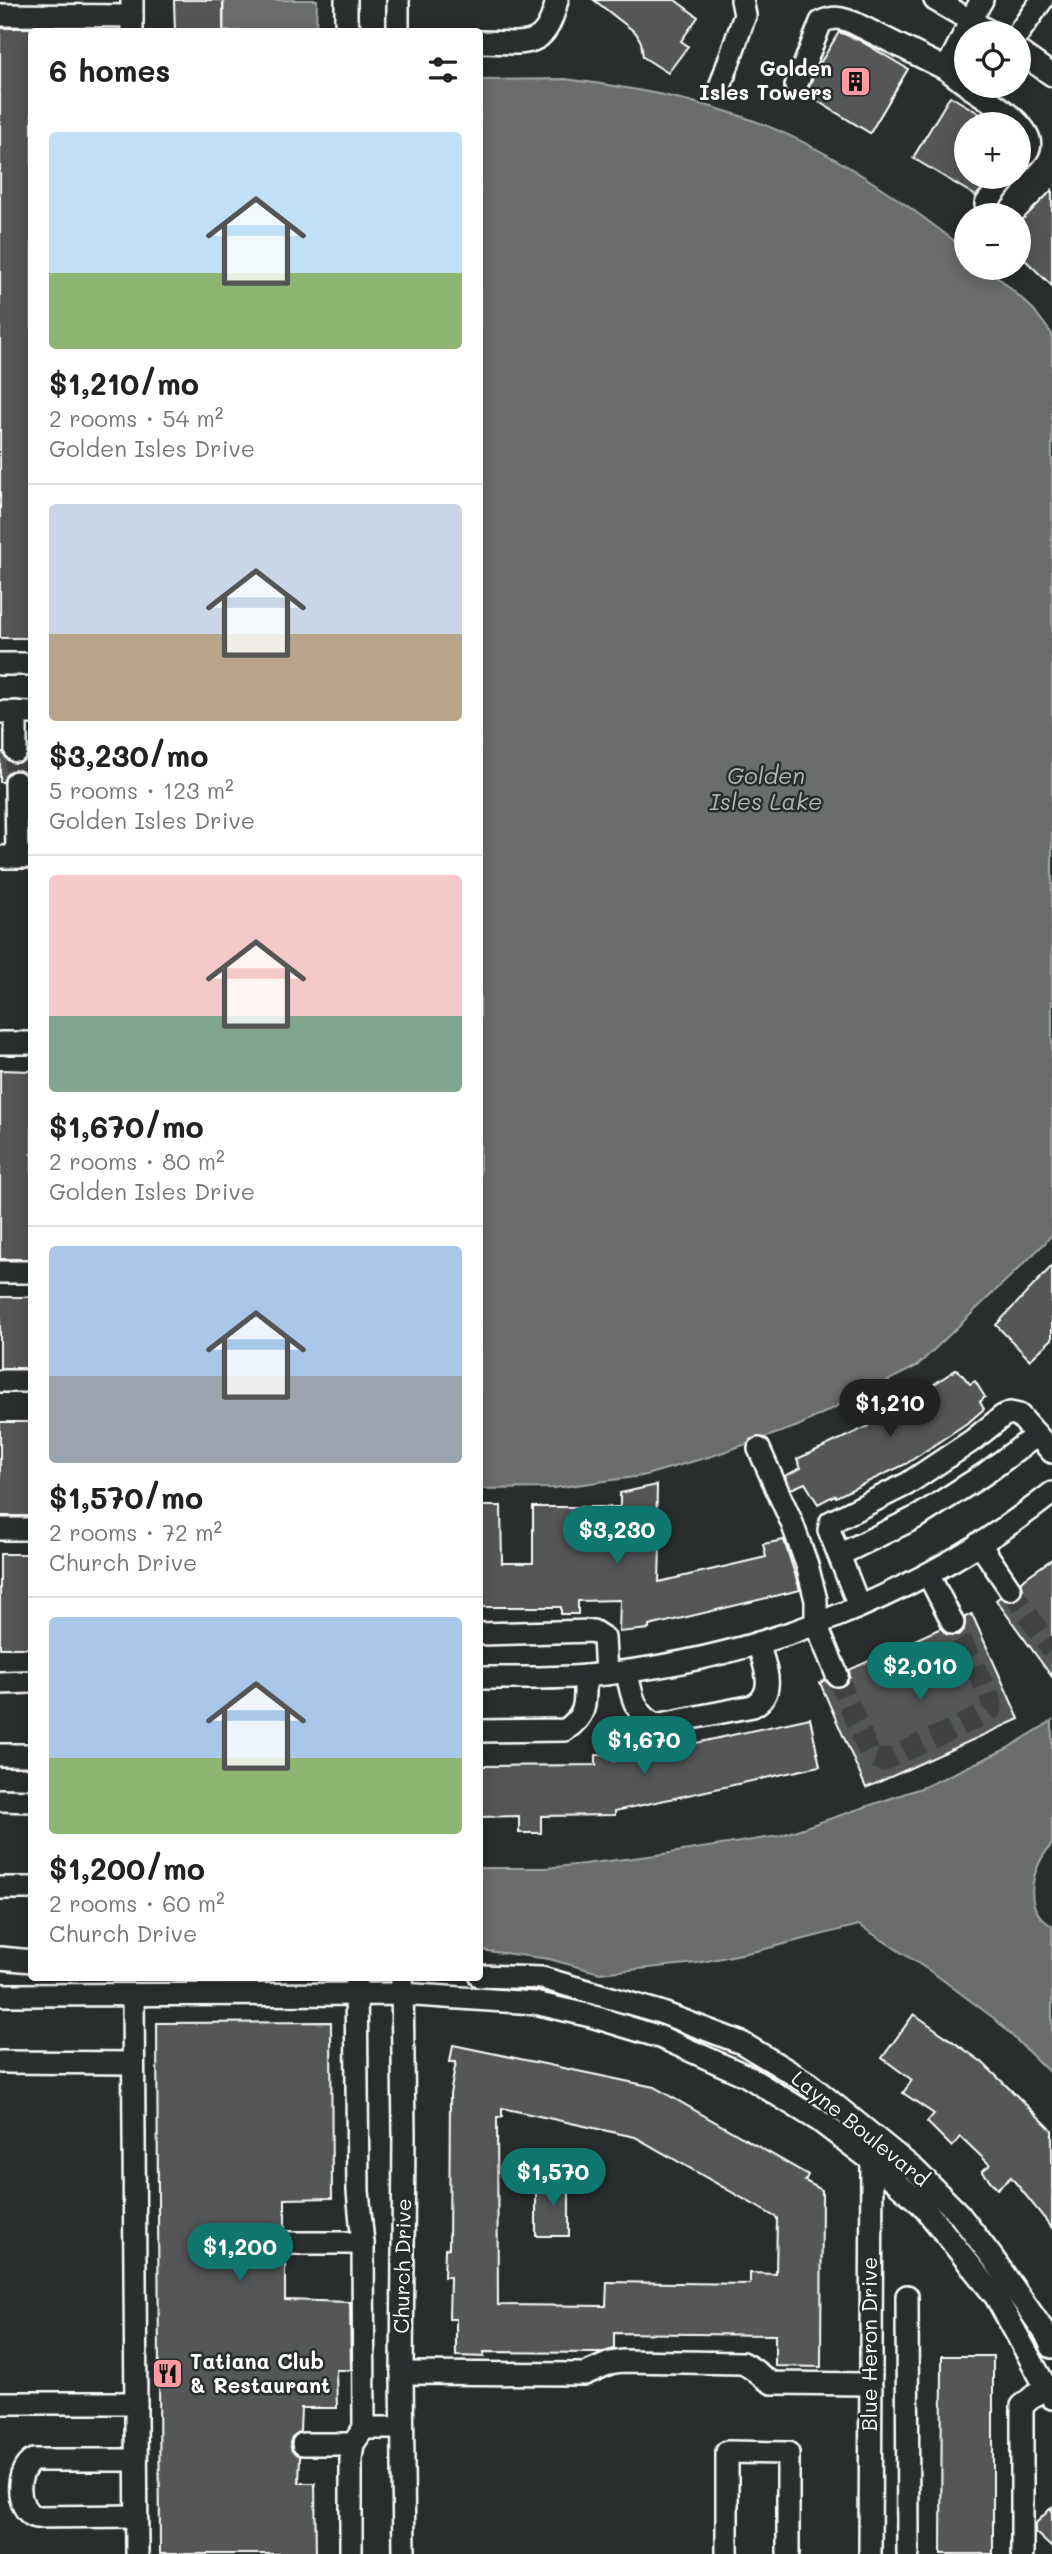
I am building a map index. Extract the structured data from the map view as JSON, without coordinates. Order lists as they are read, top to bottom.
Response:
{
  "streets": {
    "street": ["Layne Boulevard", "Church Drive", "Blue Heron Drive"]
  },
  "crossings": [
    ["Layne Boulevard", "Church Drive"],
    ["Layne Boulevard", "Blue Heron Drive"]
  ],
  "water": ["Golden Isles Lake"],
  "places": {
    "building": ["Golden Isles Towers"],
    "restaurant": ["Tatiana Club & Restaurant"]
  },
  "page": {
    "map_buttons": ["+", "−"],
    "heading": "6 homes",
    "list": [
      {
        "name": "$1,210/mo",
        "note": "2 rooms · 54 m² · Golden Isles Drive"
      },
      {
        "name": "$3,230/mo",
        "note": "5 rooms · 123 m² · Golden Isles Drive"
      },
      {
        "name": "$1,670/mo",
        "note": "2 rooms · 80 m² · Golden Isles Drive"
      },
      {
        "name": "$1,570/mo",
        "note": "2 rooms · 72 m² · Church Drive"
      },
      {
        "name": "$1,200/mo",
        "note": "2 rooms · 60 m² · Church Drive"
      }
    ],
    "price": [
      "$1,210",
      "$3,230",
      "$2,010",
      "$1,670",
      "$1,570",
      "$1,200"
    ]
  }
}
